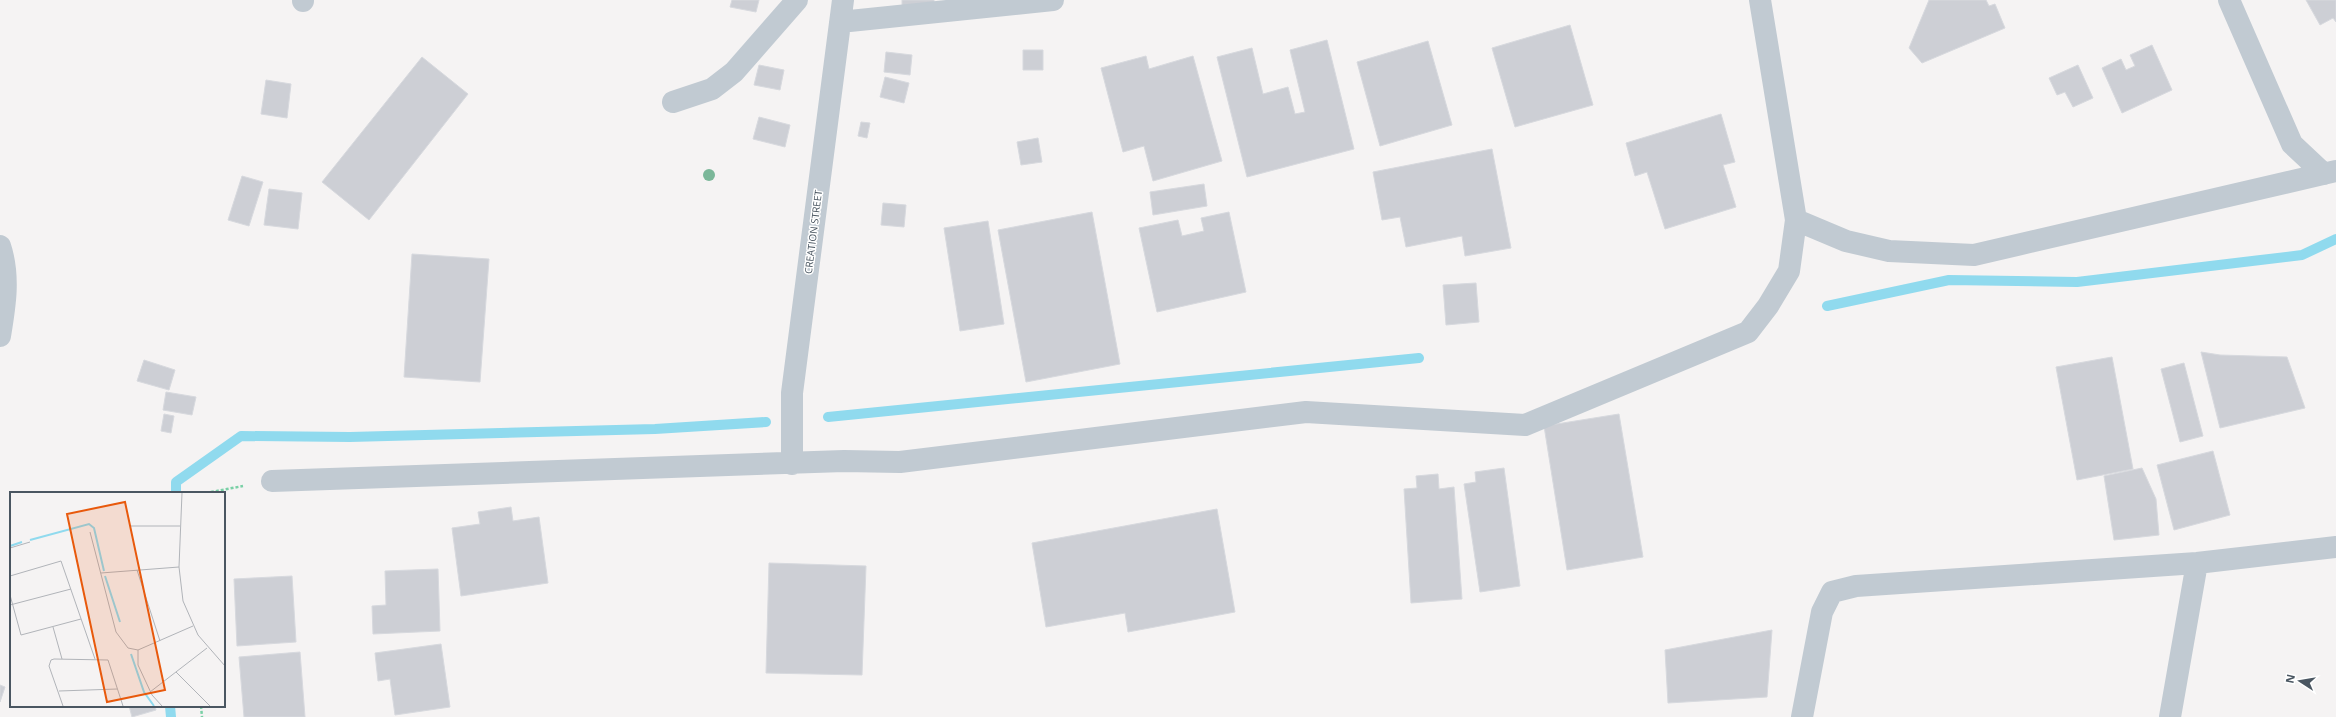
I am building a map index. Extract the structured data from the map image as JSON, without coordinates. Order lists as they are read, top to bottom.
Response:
{
  "streets": {
    "street": ["CREATION STREET"]
  },
  "north": "left"
}
